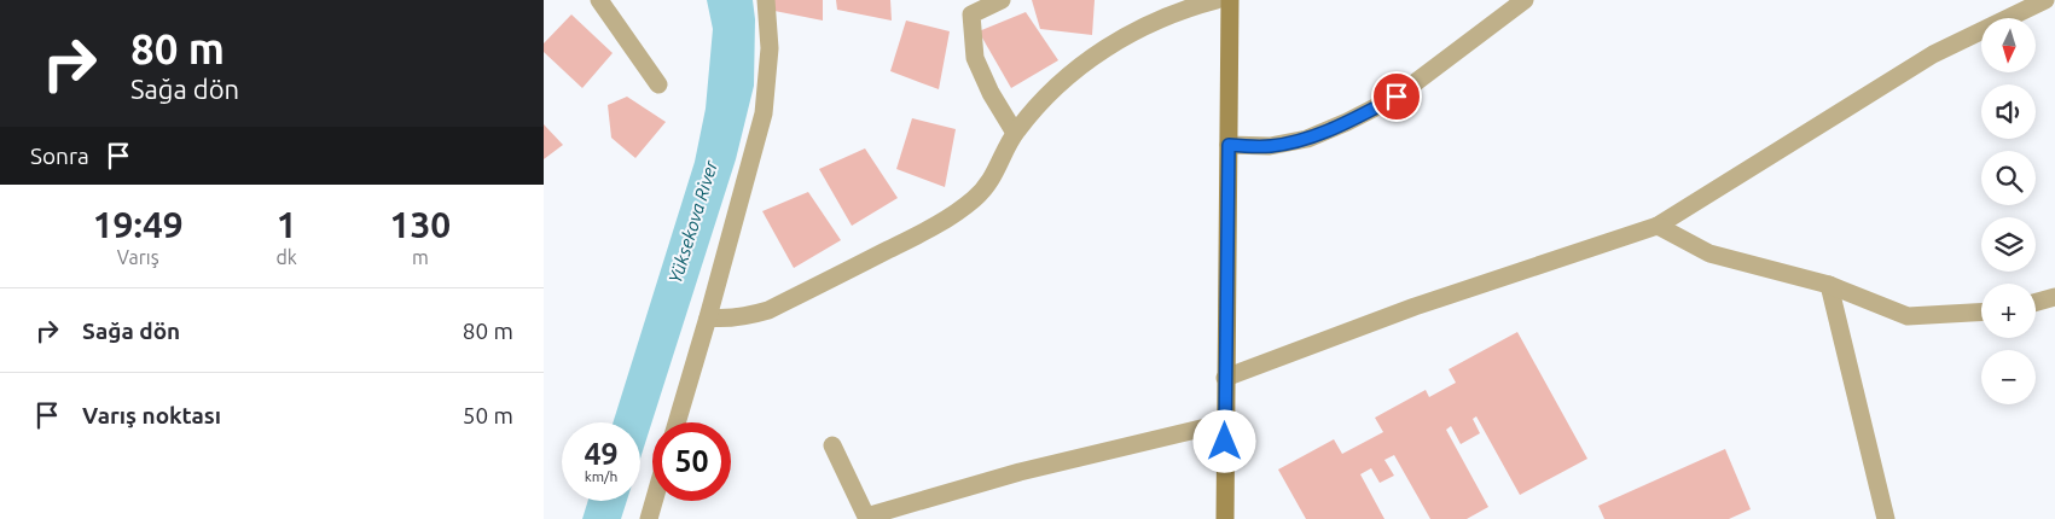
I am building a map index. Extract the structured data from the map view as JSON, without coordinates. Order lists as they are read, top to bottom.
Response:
{
  "water": ["Yüksekova River"],
  "north": "bottom",
  "page": {
    "turn": ["80 m", "Sağa dön"],
    "map_buttons": ["+", "−"],
    "then": "Sonra",
    "eta": [
      "19:49",
      "Varış",
      "1",
      "dk",
      "130",
      "m"
    ],
    "list": [
      {
        "name": "Sağa dön",
        "value": "80 m"
      },
      {
        "name": "Varış noktası",
        "value": "50 m"
      }
    ],
    "speed": "49 km/h",
    "limit": "50"
  }
}
